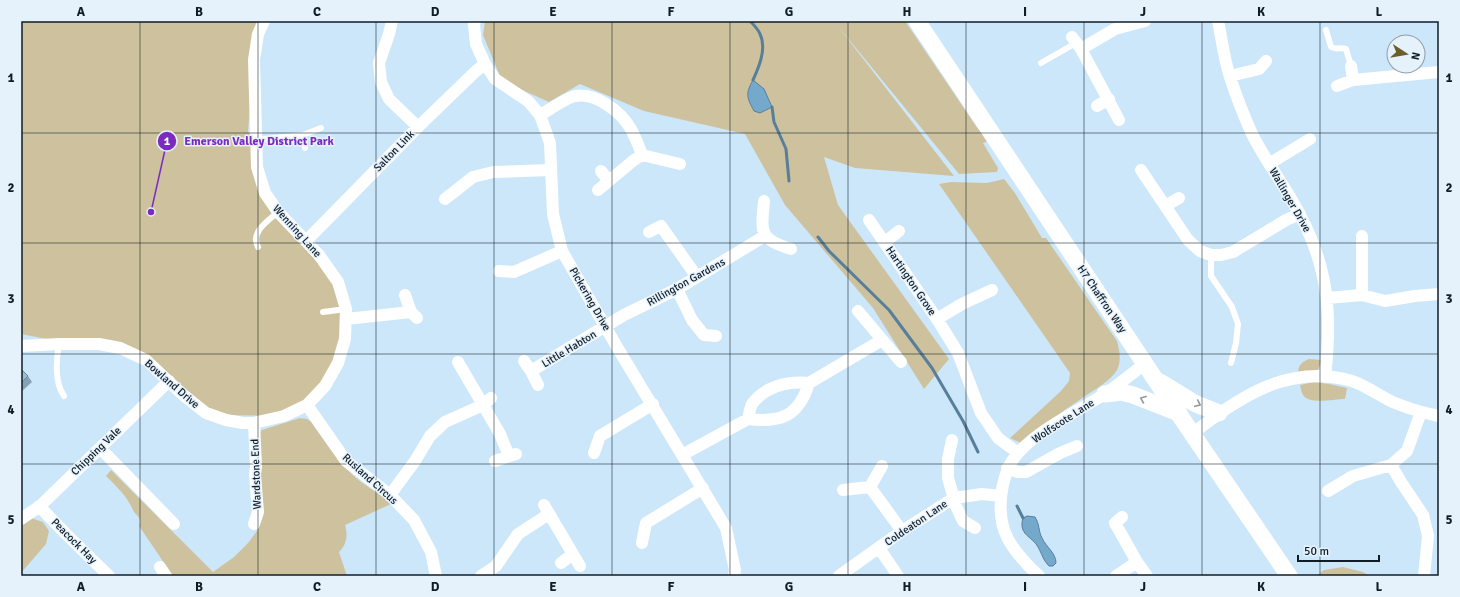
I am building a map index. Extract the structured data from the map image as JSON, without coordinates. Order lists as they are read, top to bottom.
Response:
{
  "streets": {
    "street": [
      "Salton Link",
      "Wallinger Drive",
      "Wenning Lane",
      "Hartington Grove",
      "Rillington Gardens",
      "Pickering Drive",
      "H7 Chaffron Way",
      "Little Habton",
      "Bowland Drive",
      "Wolfscote Lane",
      "Chipping Vale",
      "Wardstone End",
      "Rusland Circus",
      "Coldeaton Lane",
      "Peacock Hay"
    ]
  },
  "crossings": [
    ["Salton Link", "Wenning Lane"],
    ["Salton Link", "Pickering Drive"],
    ["Wenning Lane", "Bowland Drive"],
    ["Wenning Lane", "Rusland Circus"],
    ["Hartington Grove", "Wolfscote Lane"],
    ["Rillington Gardens", "Pickering Drive"],
    ["Rillington Gardens", "Little Habton"],
    ["Pickering Drive", "Little Habton"],
    ["H7 Chaffron Way", "Wolfscote Lane"],
    ["Bowland Drive", "Chipping Vale"],
    ["Bowland Drive", "Wardstone End"],
    ["Bowland Drive", "Rusland Circus"],
    ["Wolfscote Lane", "Coldeaton Lane"],
    ["Chipping Vale", "Peacock Hay"]
  ],
  "places": ["Emerson Valley District Park"],
  "scale_bar": "50 m",
  "north": "right",
  "grid": {
    "columns": [
      "A",
      "B",
      "C",
      "D",
      "E",
      "F",
      "G",
      "H",
      "I",
      "J",
      "K",
      "L"
    ],
    "rows": [
      "1",
      "2",
      "3",
      "4",
      "5"
    ]
  }
}
